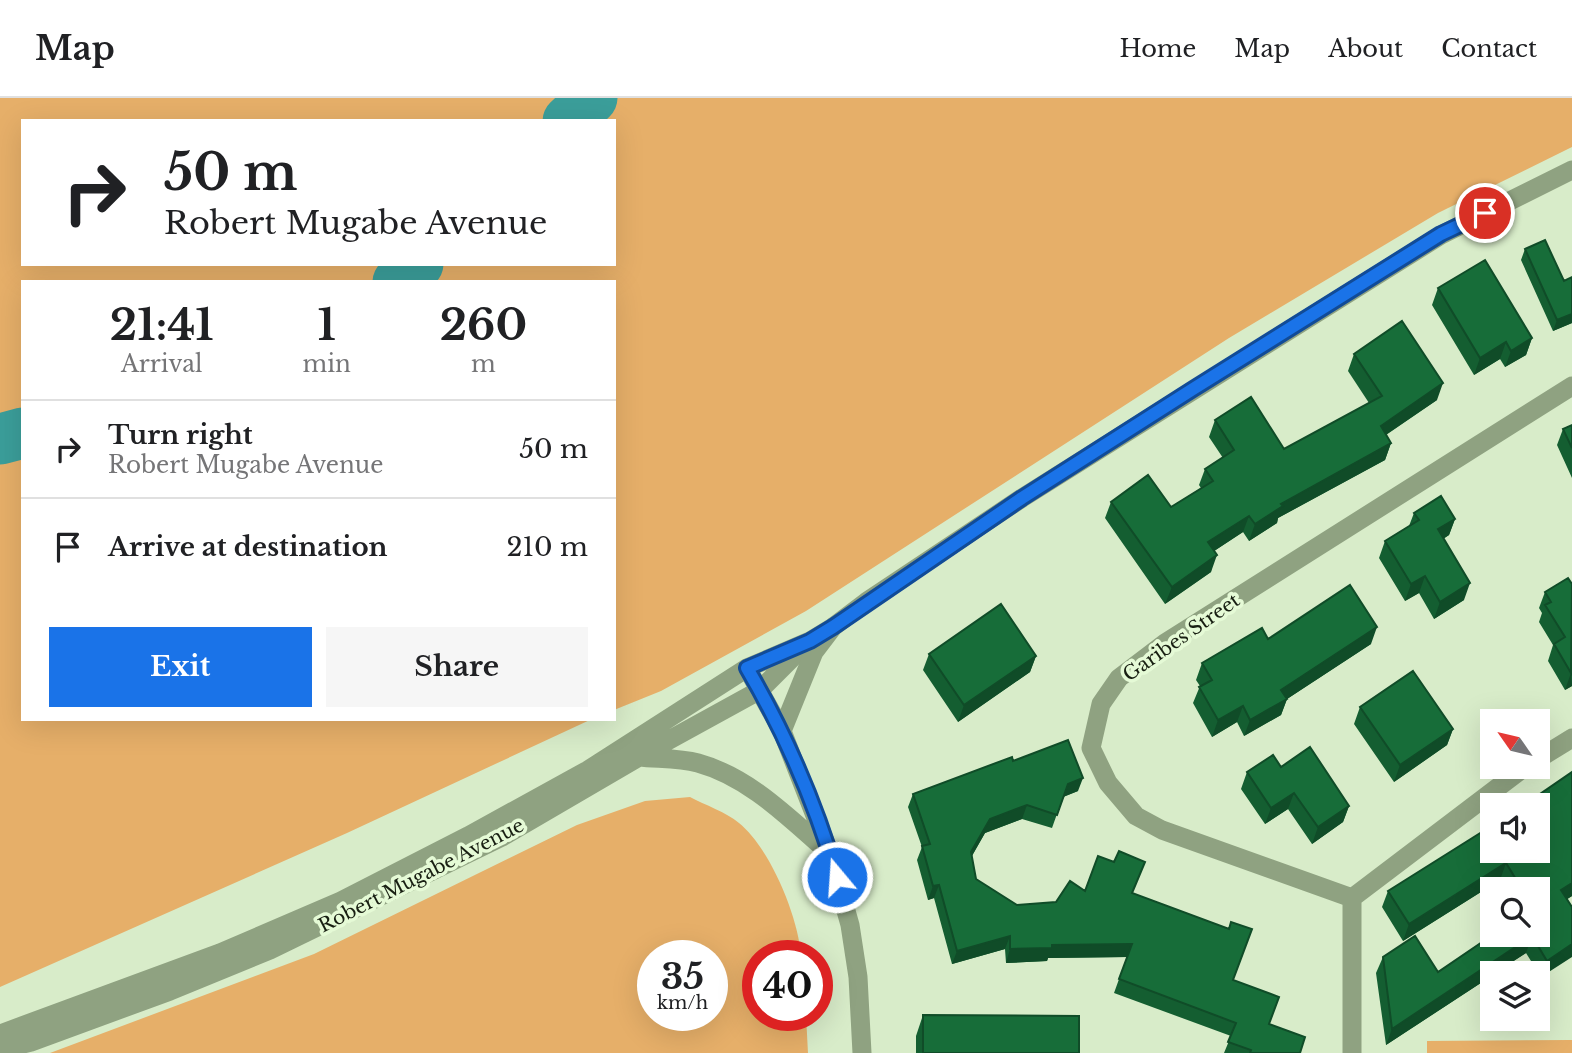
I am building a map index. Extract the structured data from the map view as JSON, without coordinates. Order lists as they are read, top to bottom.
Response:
{
  "streets": {
    "street": ["Garibes Street", "Robert Mugabe Avenue"]
  },
  "north": "top left",
  "page": {
    "header": "Map",
    "nav": [
      "Home",
      "Map",
      "About",
      "Contact"
    ],
    "turn": ["50 m", "Robert Mugabe Avenue"],
    "eta": [
      "21:41",
      "Arrival",
      "1",
      "min",
      "260",
      "m"
    ],
    "list": [
      {
        "name": "Turn right",
        "note": "Robert Mugabe Avenue",
        "value": "50 m"
      },
      {
        "name": "Arrive at destination",
        "value": "210 m"
      }
    ],
    "buttons": ["Exit", "Share"],
    "speed": "35 km/h",
    "limit": "40"
  }
}
